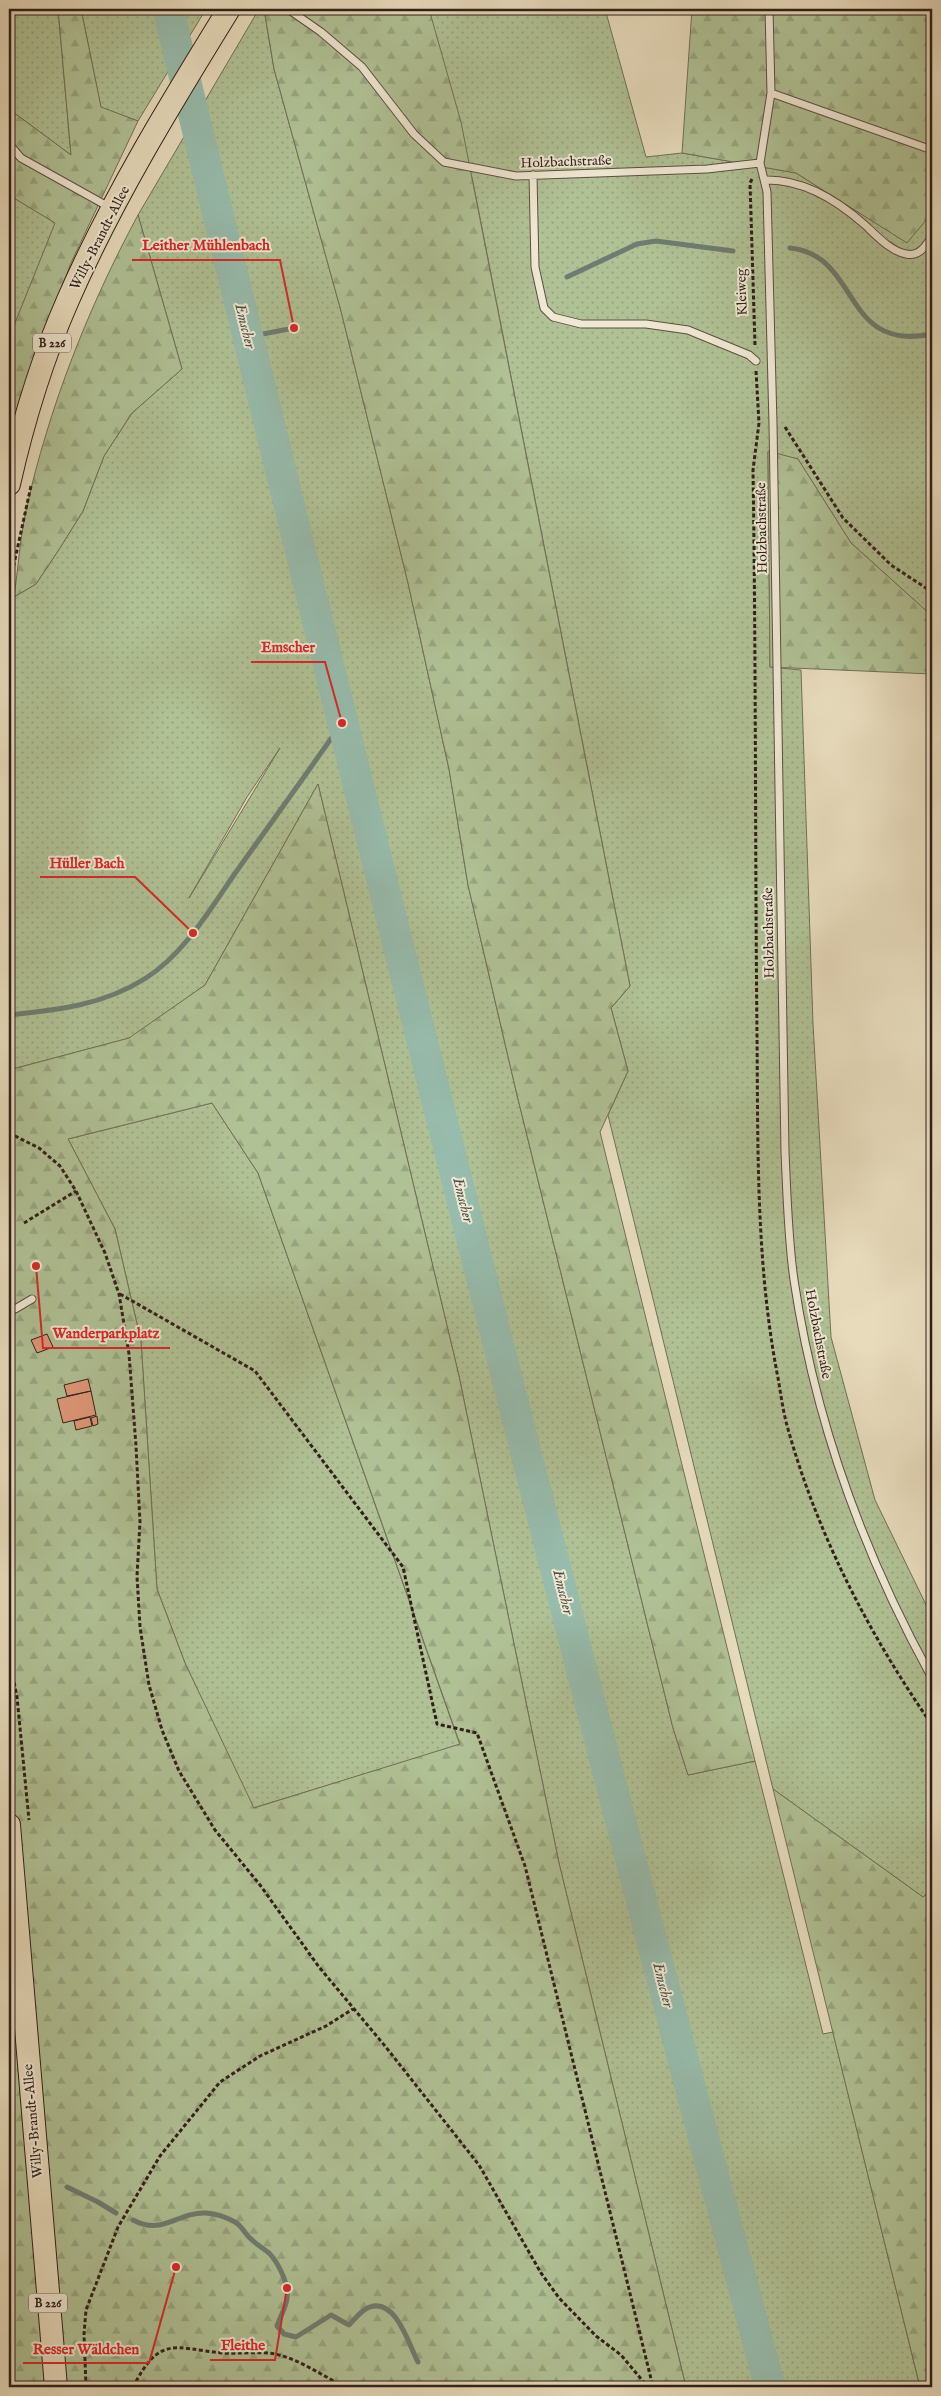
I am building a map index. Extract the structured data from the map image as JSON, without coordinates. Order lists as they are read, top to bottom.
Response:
{
  "streets": {
    "main road": ["Willy-Brandt-Allee", "B 226"],
    "lane": ["Holzbachstraße"],
    "path": ["Kleiweg"]
  },
  "crossings": [
    ["Holzbachstraße", "Kleiweg"]
  ],
  "water": ["Emscher"],
  "places": [
    "Leither Mühlenbach",
    "Emscher",
    "Hüller Bach",
    "Wanderparkplatz",
    "Resser Wäldchen",
    "Fleithe"
  ]
}
